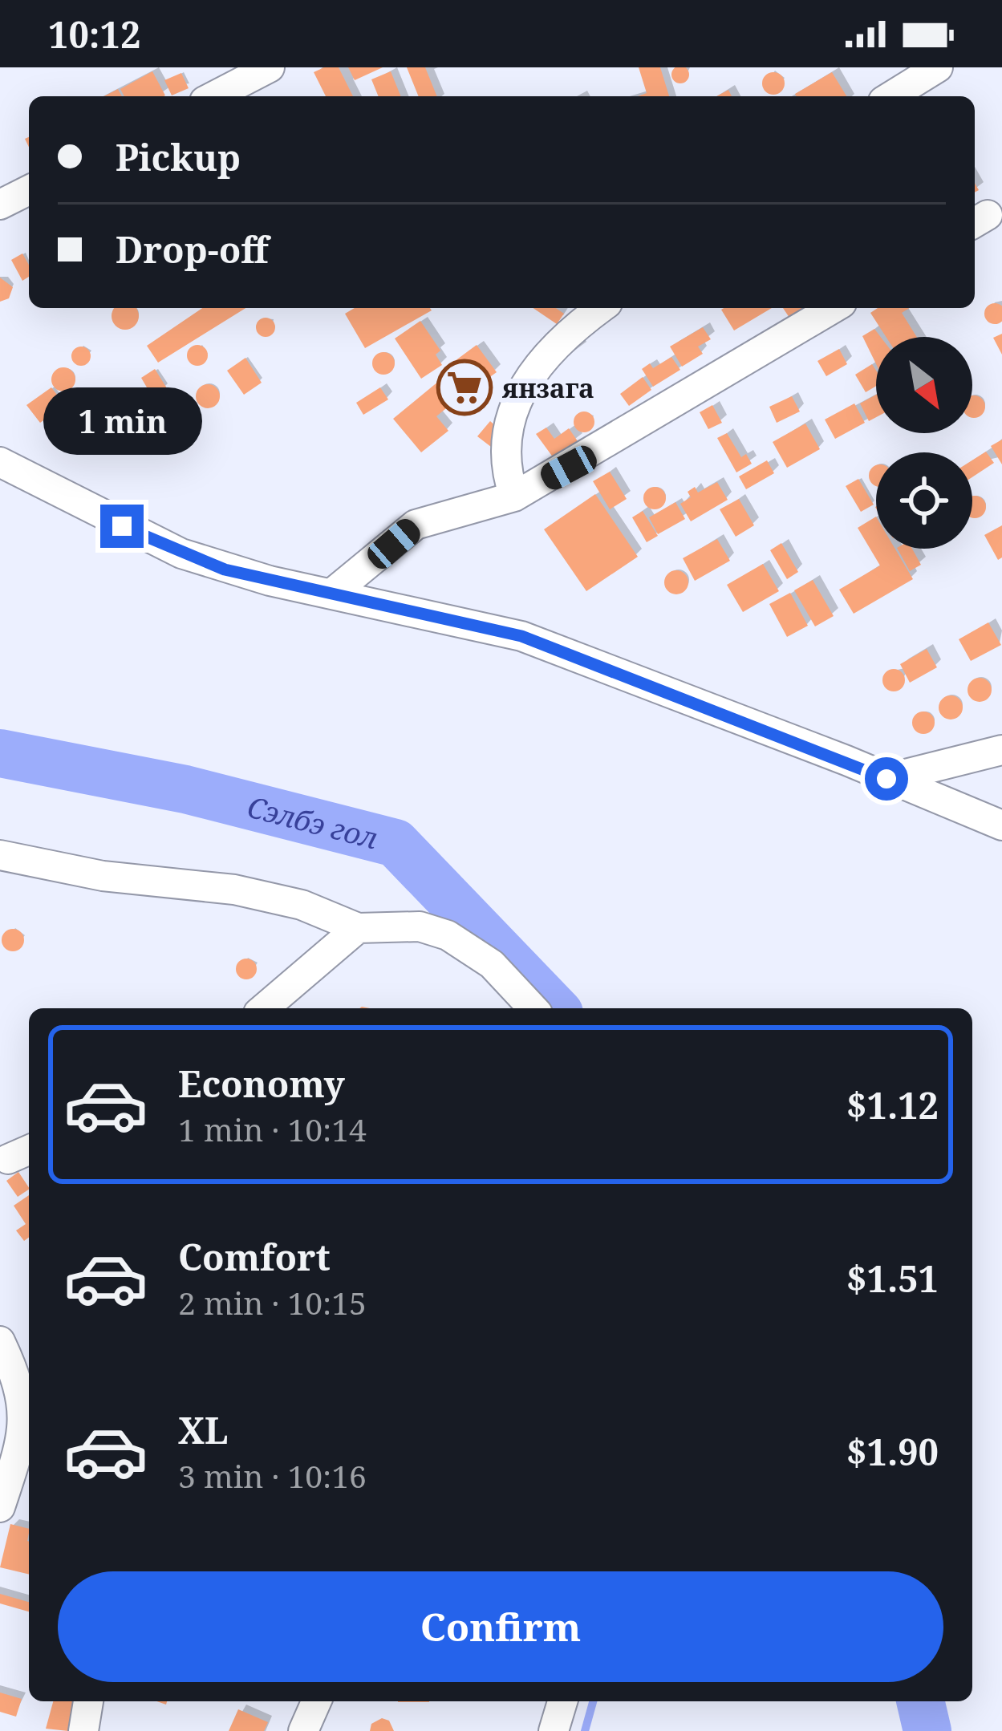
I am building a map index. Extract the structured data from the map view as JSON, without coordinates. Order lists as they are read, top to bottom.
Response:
{
  "water": ["Сэлбэ гол"],
  "places": {
    "supermarket": ["янзага"]
  },
  "north": "bottom right",
  "page": {
    "status": "10:12",
    "banner": ["Pickup", "Drop-off"],
    "bubble": "1 min",
    "list": [
      {
        "name": "Economy",
        "note": "1 min · 10:14",
        "value": "$1.12"
      },
      {
        "name": "Comfort",
        "note": "2 min · 10:15",
        "value": "$1.51"
      },
      {
        "name": "XL",
        "note": "3 min · 10:16",
        "value": "$1.90"
      }
    ],
    "buttons": "Confirm"
  }
}
